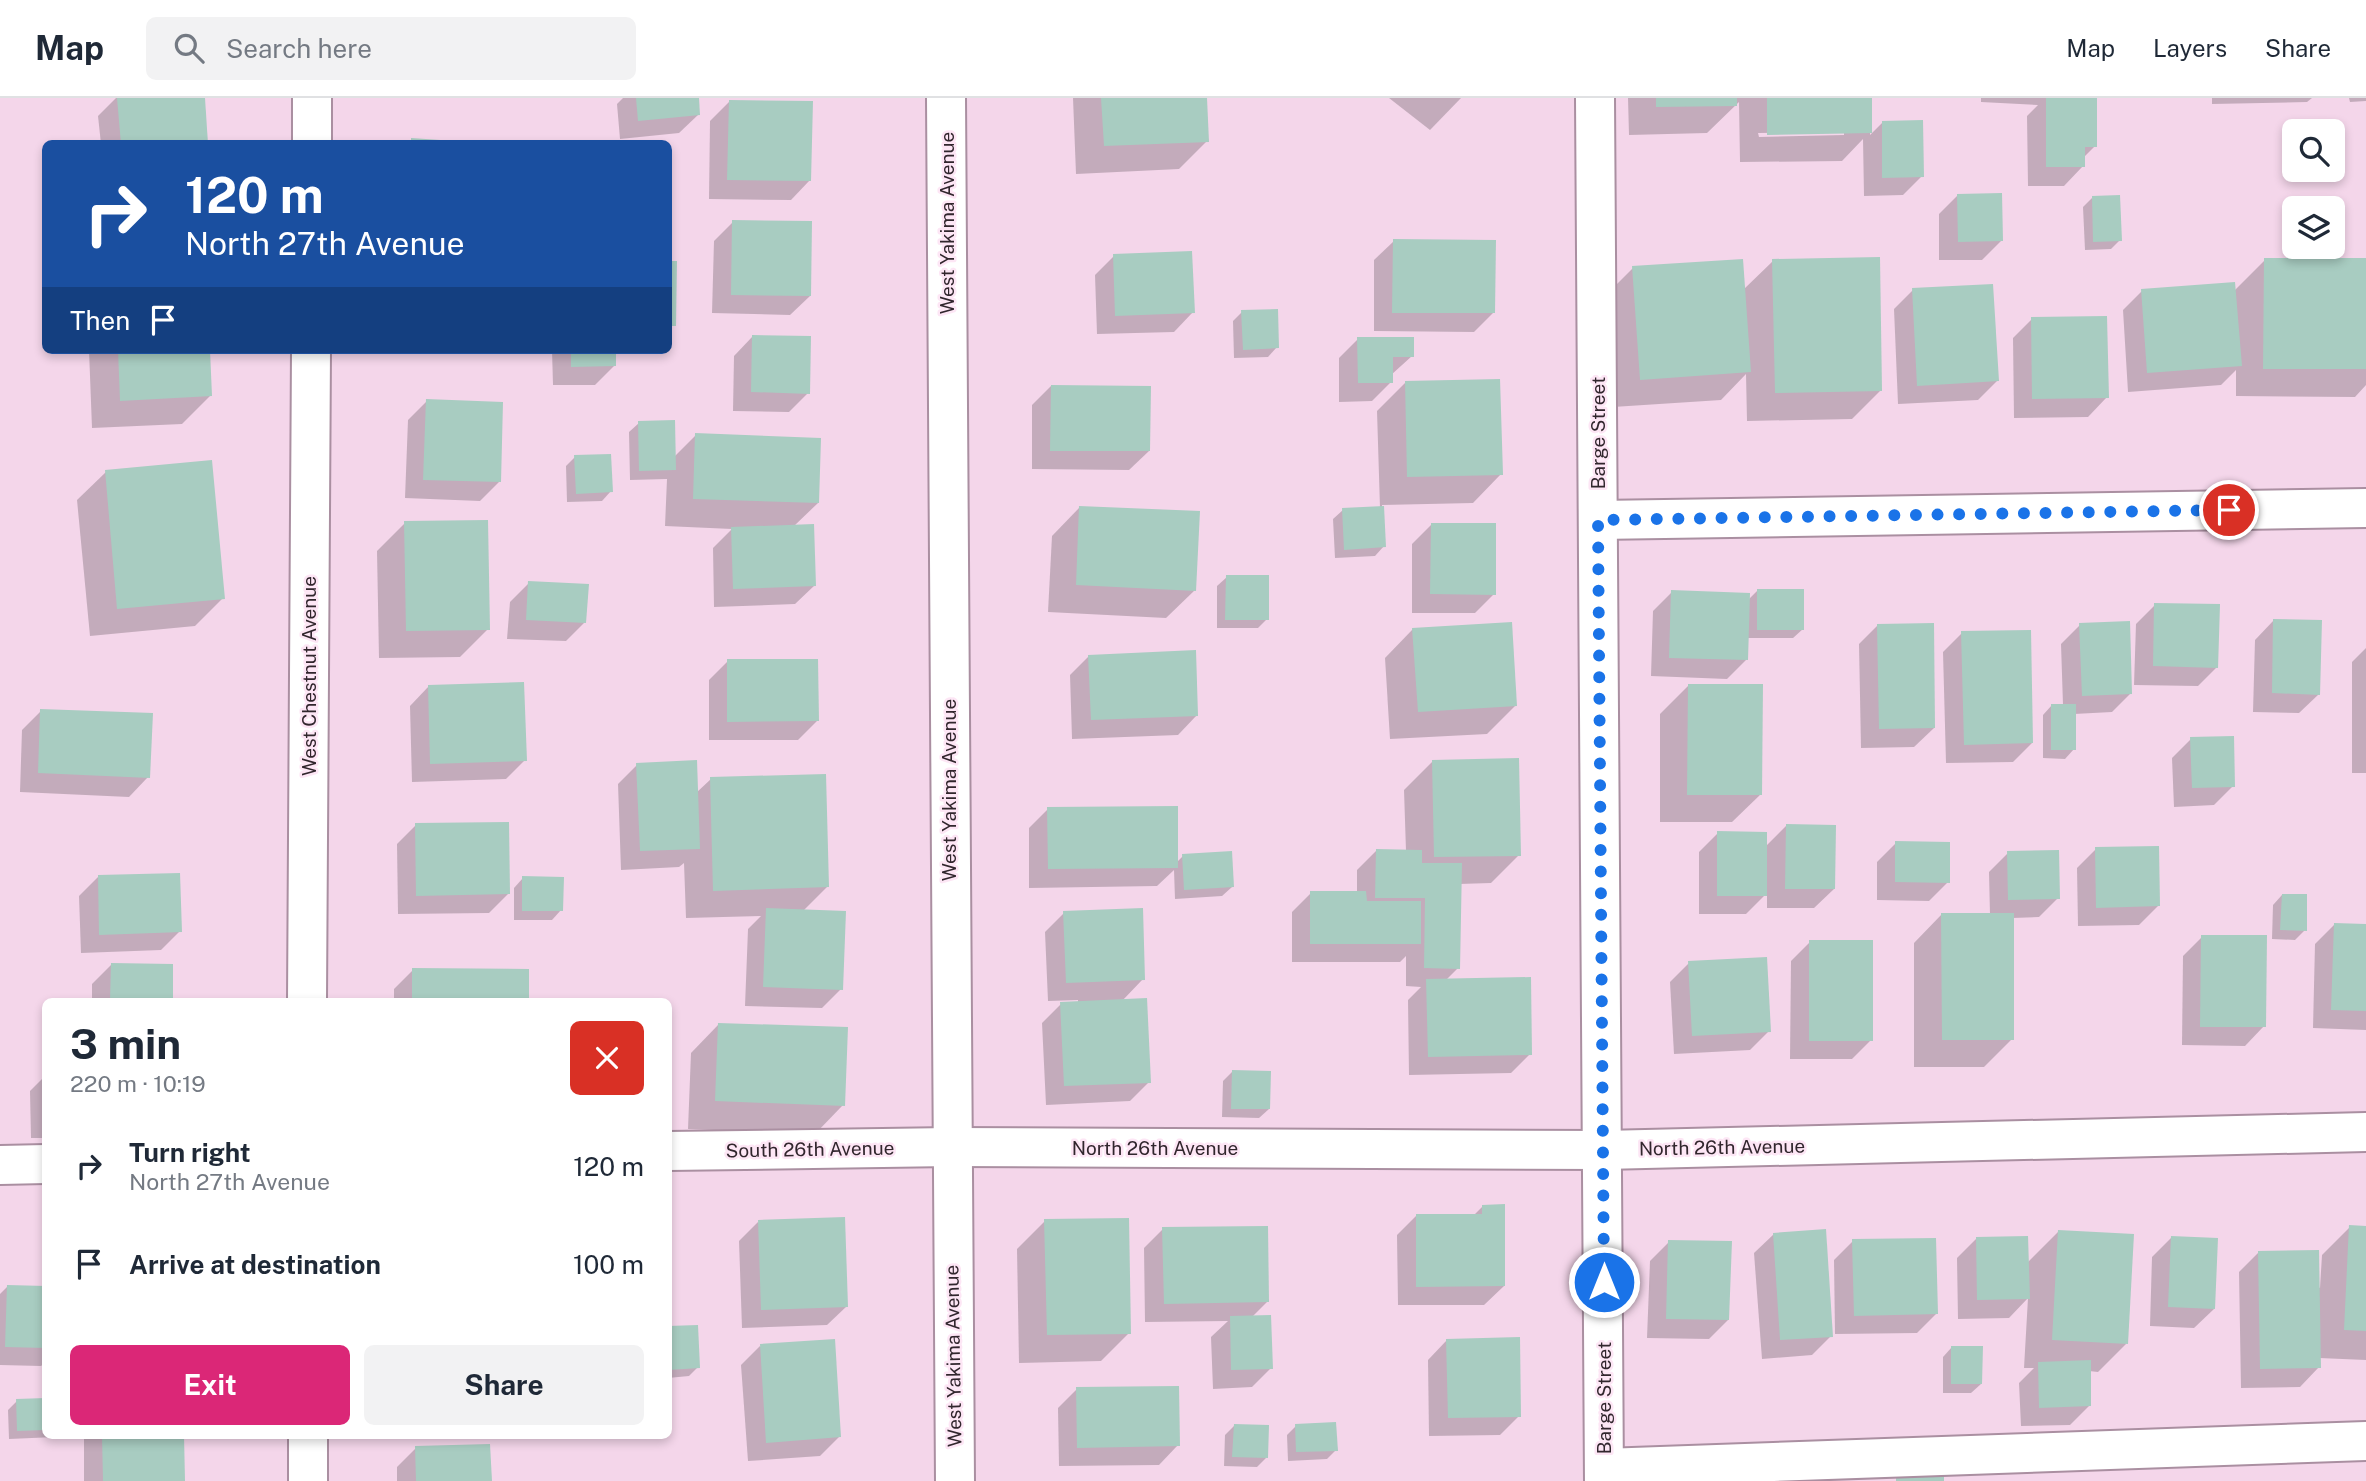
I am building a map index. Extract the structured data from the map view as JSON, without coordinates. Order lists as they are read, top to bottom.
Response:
{
  "streets": {
    "street": [
      "West Yakima Avenue",
      "Barge Street",
      "West Chestnut Avenue",
      "North 26th Avenue",
      "South 26th Avenue"
    ]
  },
  "crossings": [
    ["West Yakima Avenue", "North 26th Avenue"],
    ["West Yakima Avenue", "South 26th Avenue"],
    ["Barge Street", "North 26th Avenue"],
    ["North 26th Avenue", "South 26th Avenue"]
  ],
  "page": {
    "header": "Map",
    "search": "Search here",
    "nav": ["Map", "Layers", "Share"],
    "turn": ["120 m", "North 27th Avenue"],
    "then": "Then",
    "heading": ["3 min", "220 m · 10:19"],
    "list": [
      {
        "name": "Turn right",
        "note": "North 27th Avenue",
        "value": "120 m"
      },
      {
        "name": "Arrive at destination",
        "value": "100 m"
      }
    ],
    "buttons": ["Exit", "Share"]
  }
}
